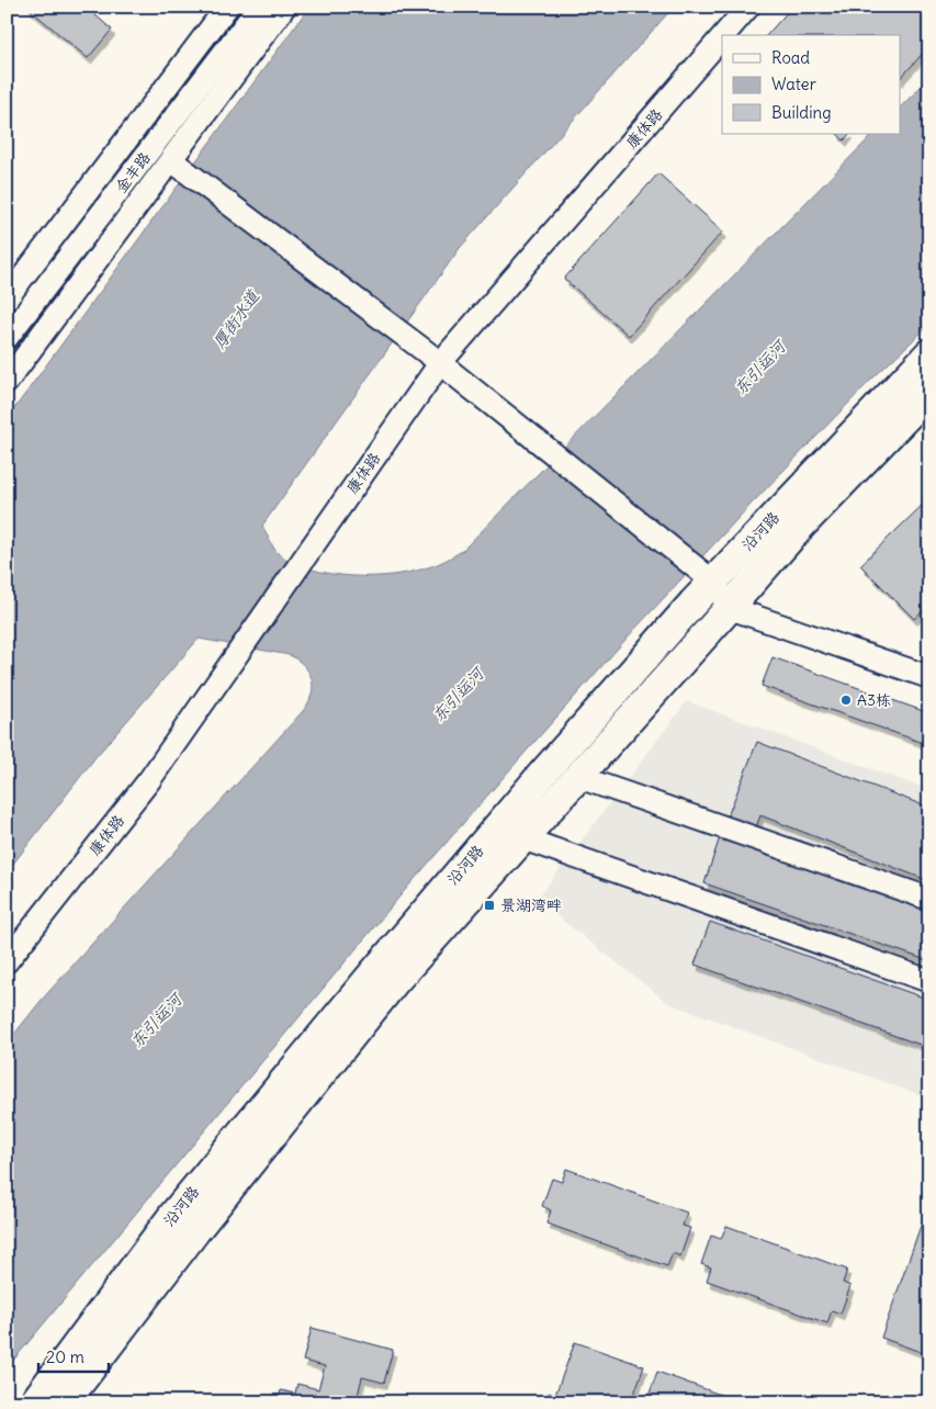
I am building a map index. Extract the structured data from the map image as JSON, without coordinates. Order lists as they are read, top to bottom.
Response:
{
  "streets": {
    "main road": ["沿河路"],
    "street": ["康体路", "金丰路"]
  },
  "water": ["厚街水道", "东引运河"],
  "places": {
    "other": ["A3栋"],
    "transit": ["景湖湾畔"]
  },
  "legend": ["Road", "Water", "Building"],
  "scale_bar": "20 m"
}
